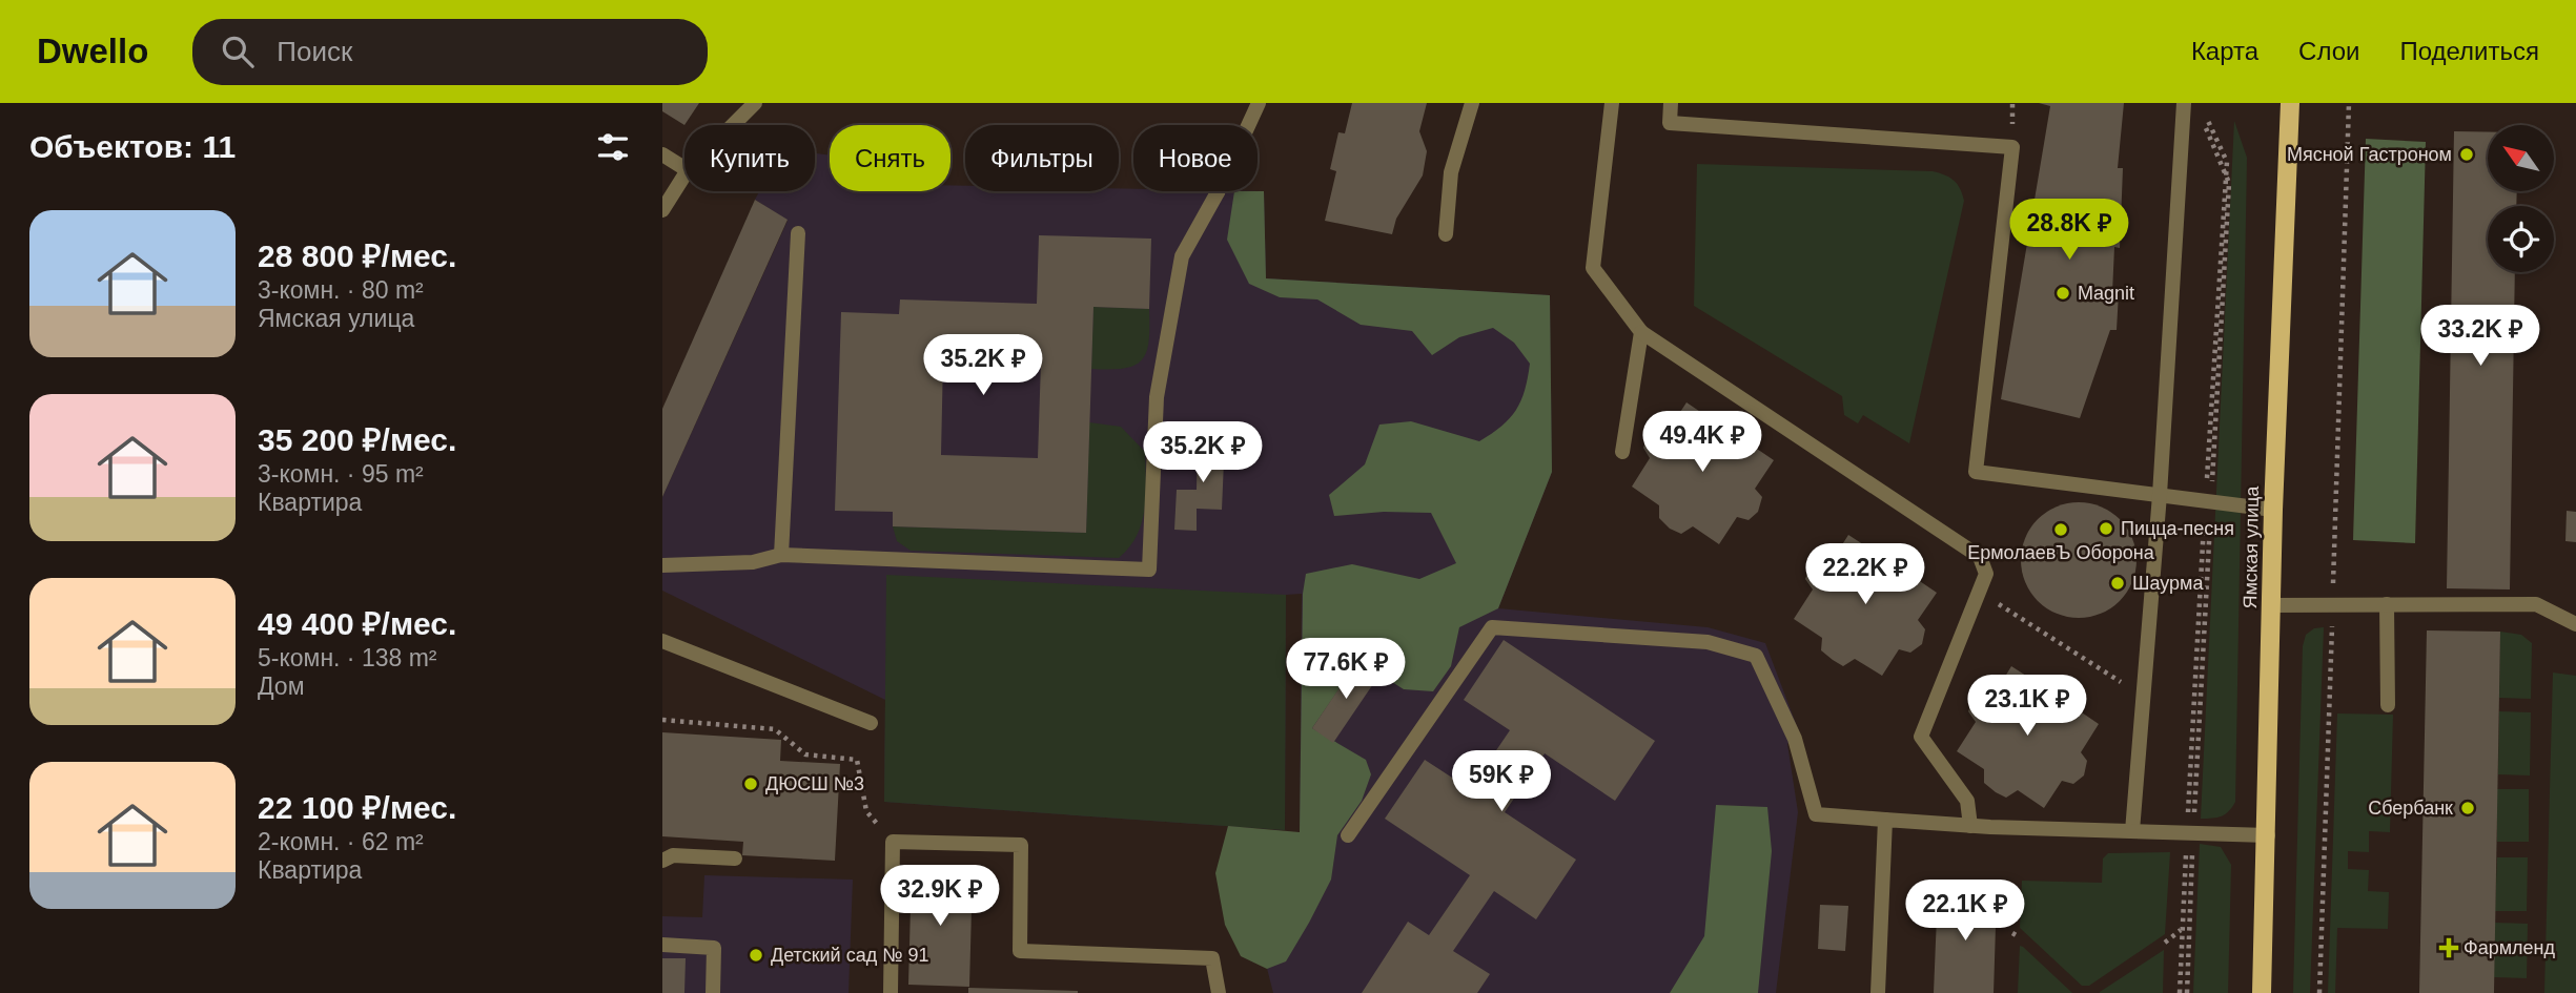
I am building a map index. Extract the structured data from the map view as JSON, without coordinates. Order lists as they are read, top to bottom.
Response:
{
  "streets": {
    "main road": ["Ямская улица"]
  },
  "places": {
    "other": [
      "Мясной Гастроном",
      "Magnit",
      "Пицца-песня",
      "ЕрмолаевЪ Оборона",
      "Шаурма",
      "ДЮСШ №3",
      "Сбербанк",
      "Детский сад № 91"
    ],
    "health": ["Фармленд"]
  },
  "north": "top left",
  "page": {
    "header": "Dwello",
    "search": "Поиск",
    "nav": ["Карта", "Слои", "Поделиться"],
    "heading": "Объектов: 11",
    "chip": [
      "Купить",
      "Снять",
      "Фильтры",
      "Новое"
    ],
    "list": [
      {
        "name": "28 800 ₽/мес.",
        "note": "3-комн. · 80 m² · Ямская улица"
      },
      {
        "name": "35 200 ₽/мес.",
        "note": "3-комн. · 95 m² · Квартира"
      },
      {
        "name": "49 400 ₽/мес.",
        "note": "5-комн. · 138 m² · Дом"
      },
      {
        "name": "22 100 ₽/мес.",
        "note": "2-комн. · 62 m² · Квартира"
      }
    ],
    "price": [
      "28.8K ₽",
      "33.2K ₽",
      "35.2K ₽",
      "49.4K ₽",
      "35.2K ₽",
      "22.2K ₽",
      "77.6K ₽",
      "23.1K ₽",
      "59K ₽",
      "32.9K ₽",
      "22.1K ₽"
    ]
  }
}
